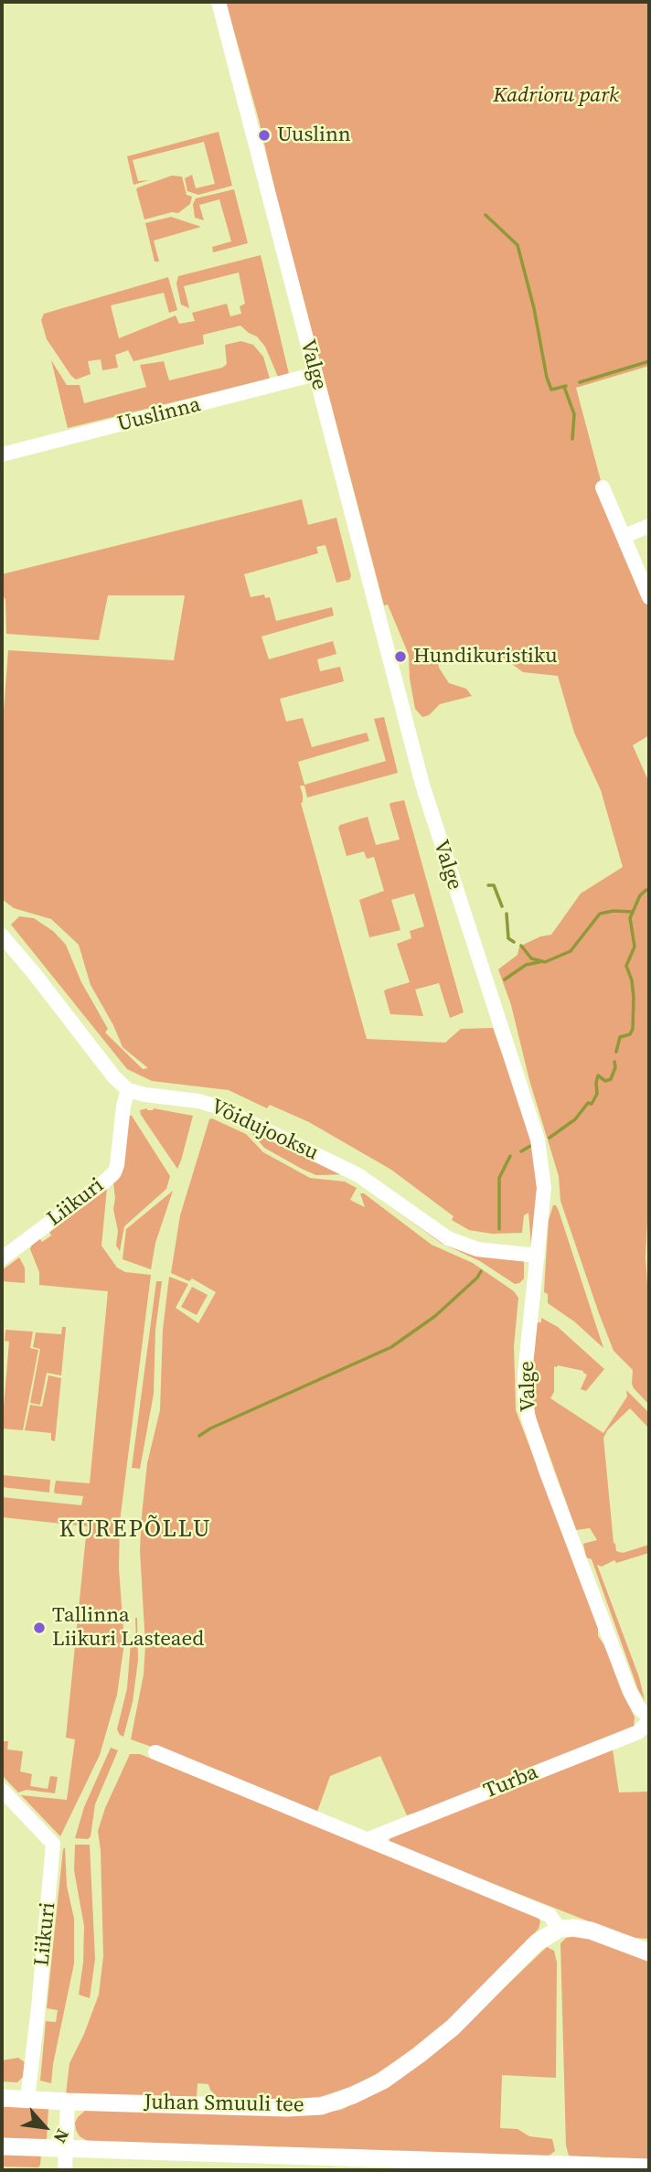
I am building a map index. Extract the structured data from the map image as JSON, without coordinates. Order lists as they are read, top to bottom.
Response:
{
  "streets": {
    "main road": ["Juhan Smuuli tee"],
    "street": [
      "Valge",
      "Uuslinna",
      "Võidujooksu",
      "Liikuri",
      "Turba"
    ]
  },
  "crossings": [
    ["Valge", "Uuslinna"],
    ["Valge", "Võidujooksu"],
    ["Valge", "Turba"],
    ["Võidujooksu", "Liikuri"],
    ["Liikuri", "Juhan Smuuli tee"]
  ],
  "districts": ["KUREPÕLLU"],
  "parks": ["Kadrioru park"],
  "places": ["Uuslinn", "Hundikuristiku", "Tallinna Liikuri Lasteaed"],
  "north": "bottom right"
}
